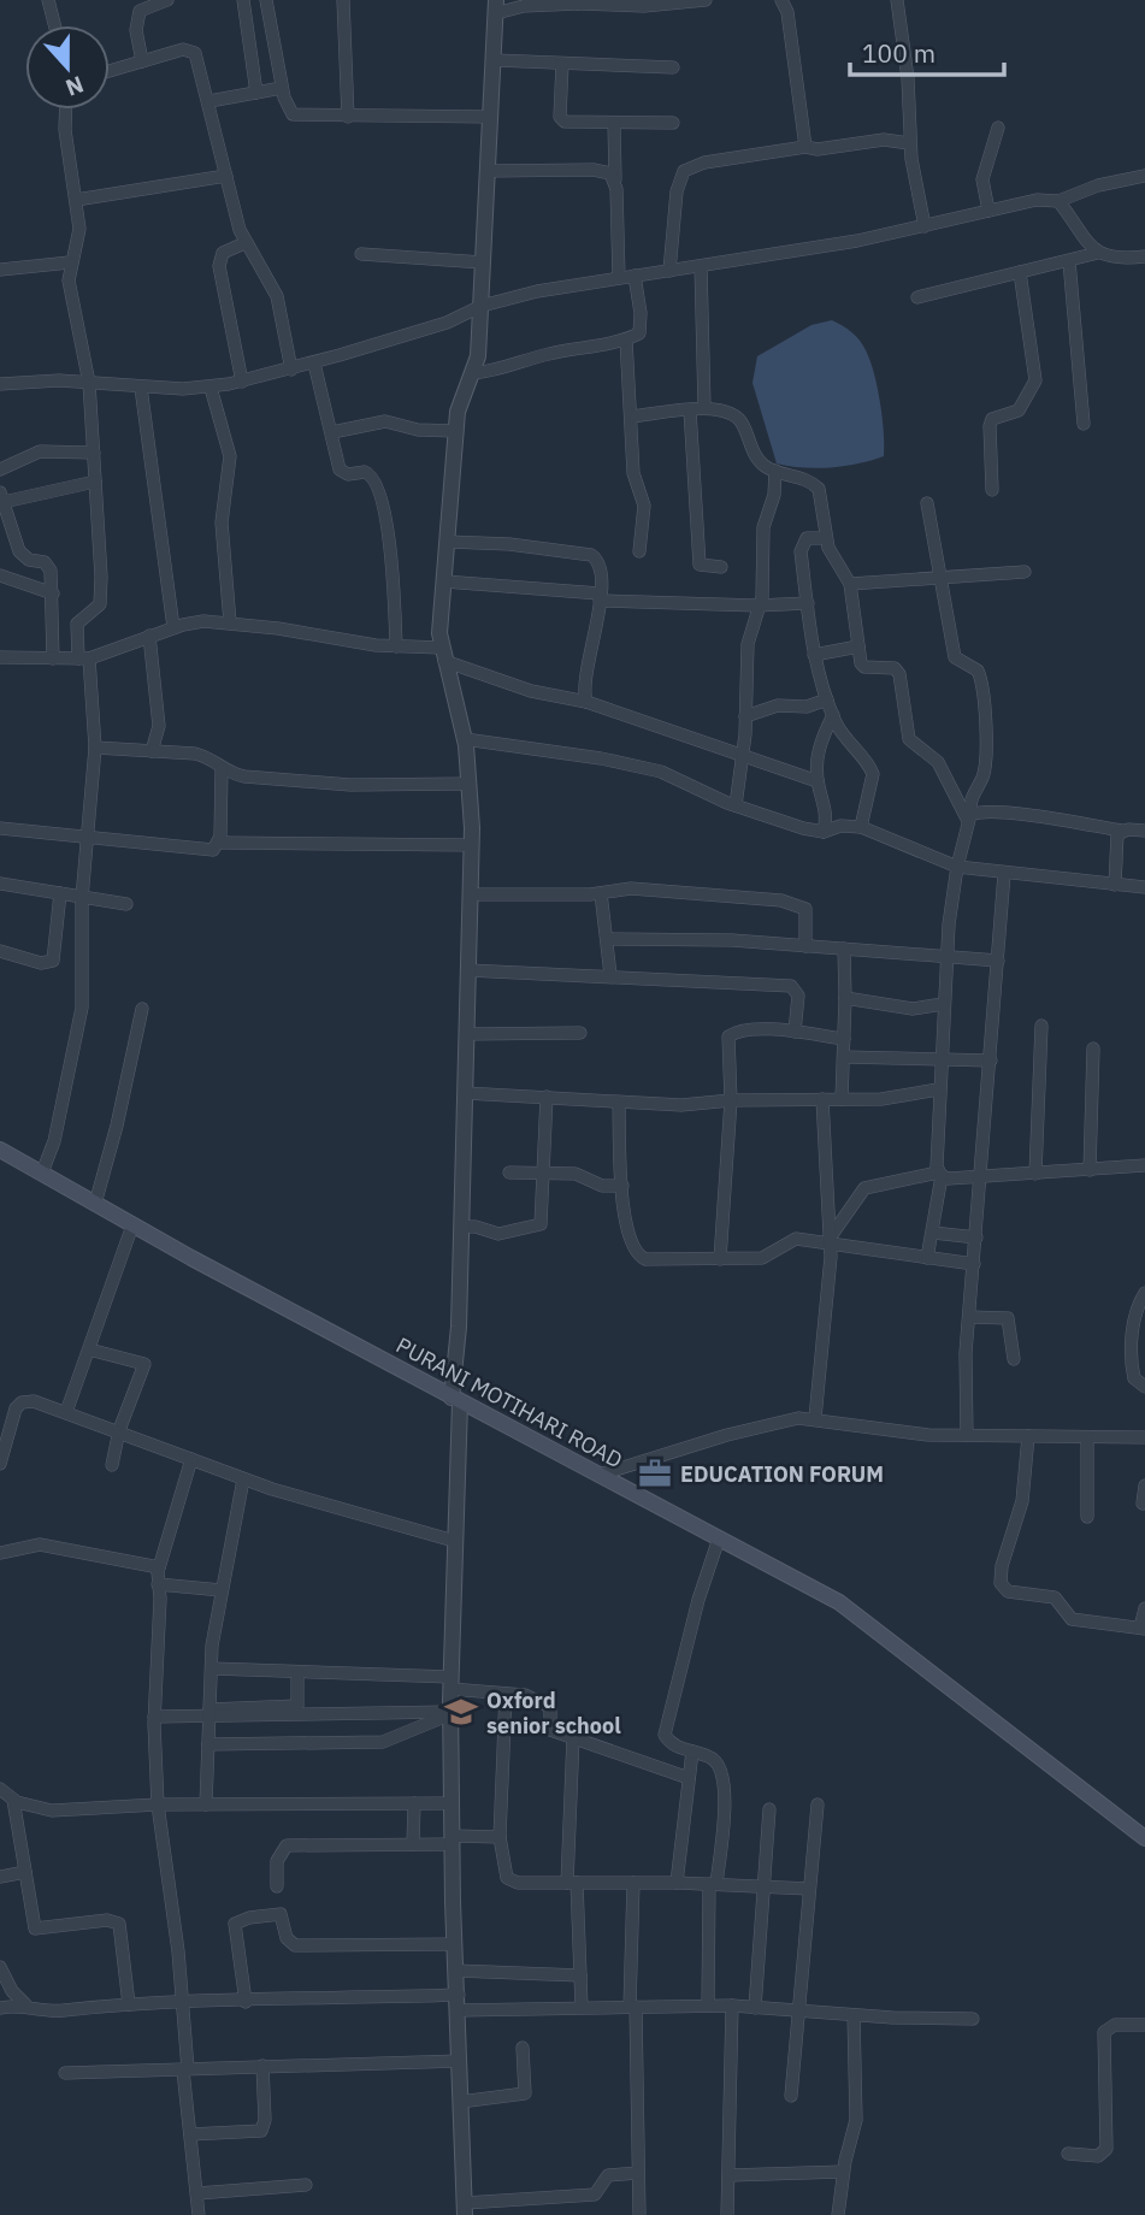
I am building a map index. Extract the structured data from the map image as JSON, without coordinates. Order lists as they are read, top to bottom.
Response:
{
  "streets": {
    "main road": ["PURANI MOTIHARI ROAD"]
  },
  "places": {
    "office": ["EDUCATION FORUM"],
    "school or university": ["Oxford senior school"]
  },
  "scale_bar": "100 m",
  "north": "bottom"
}
